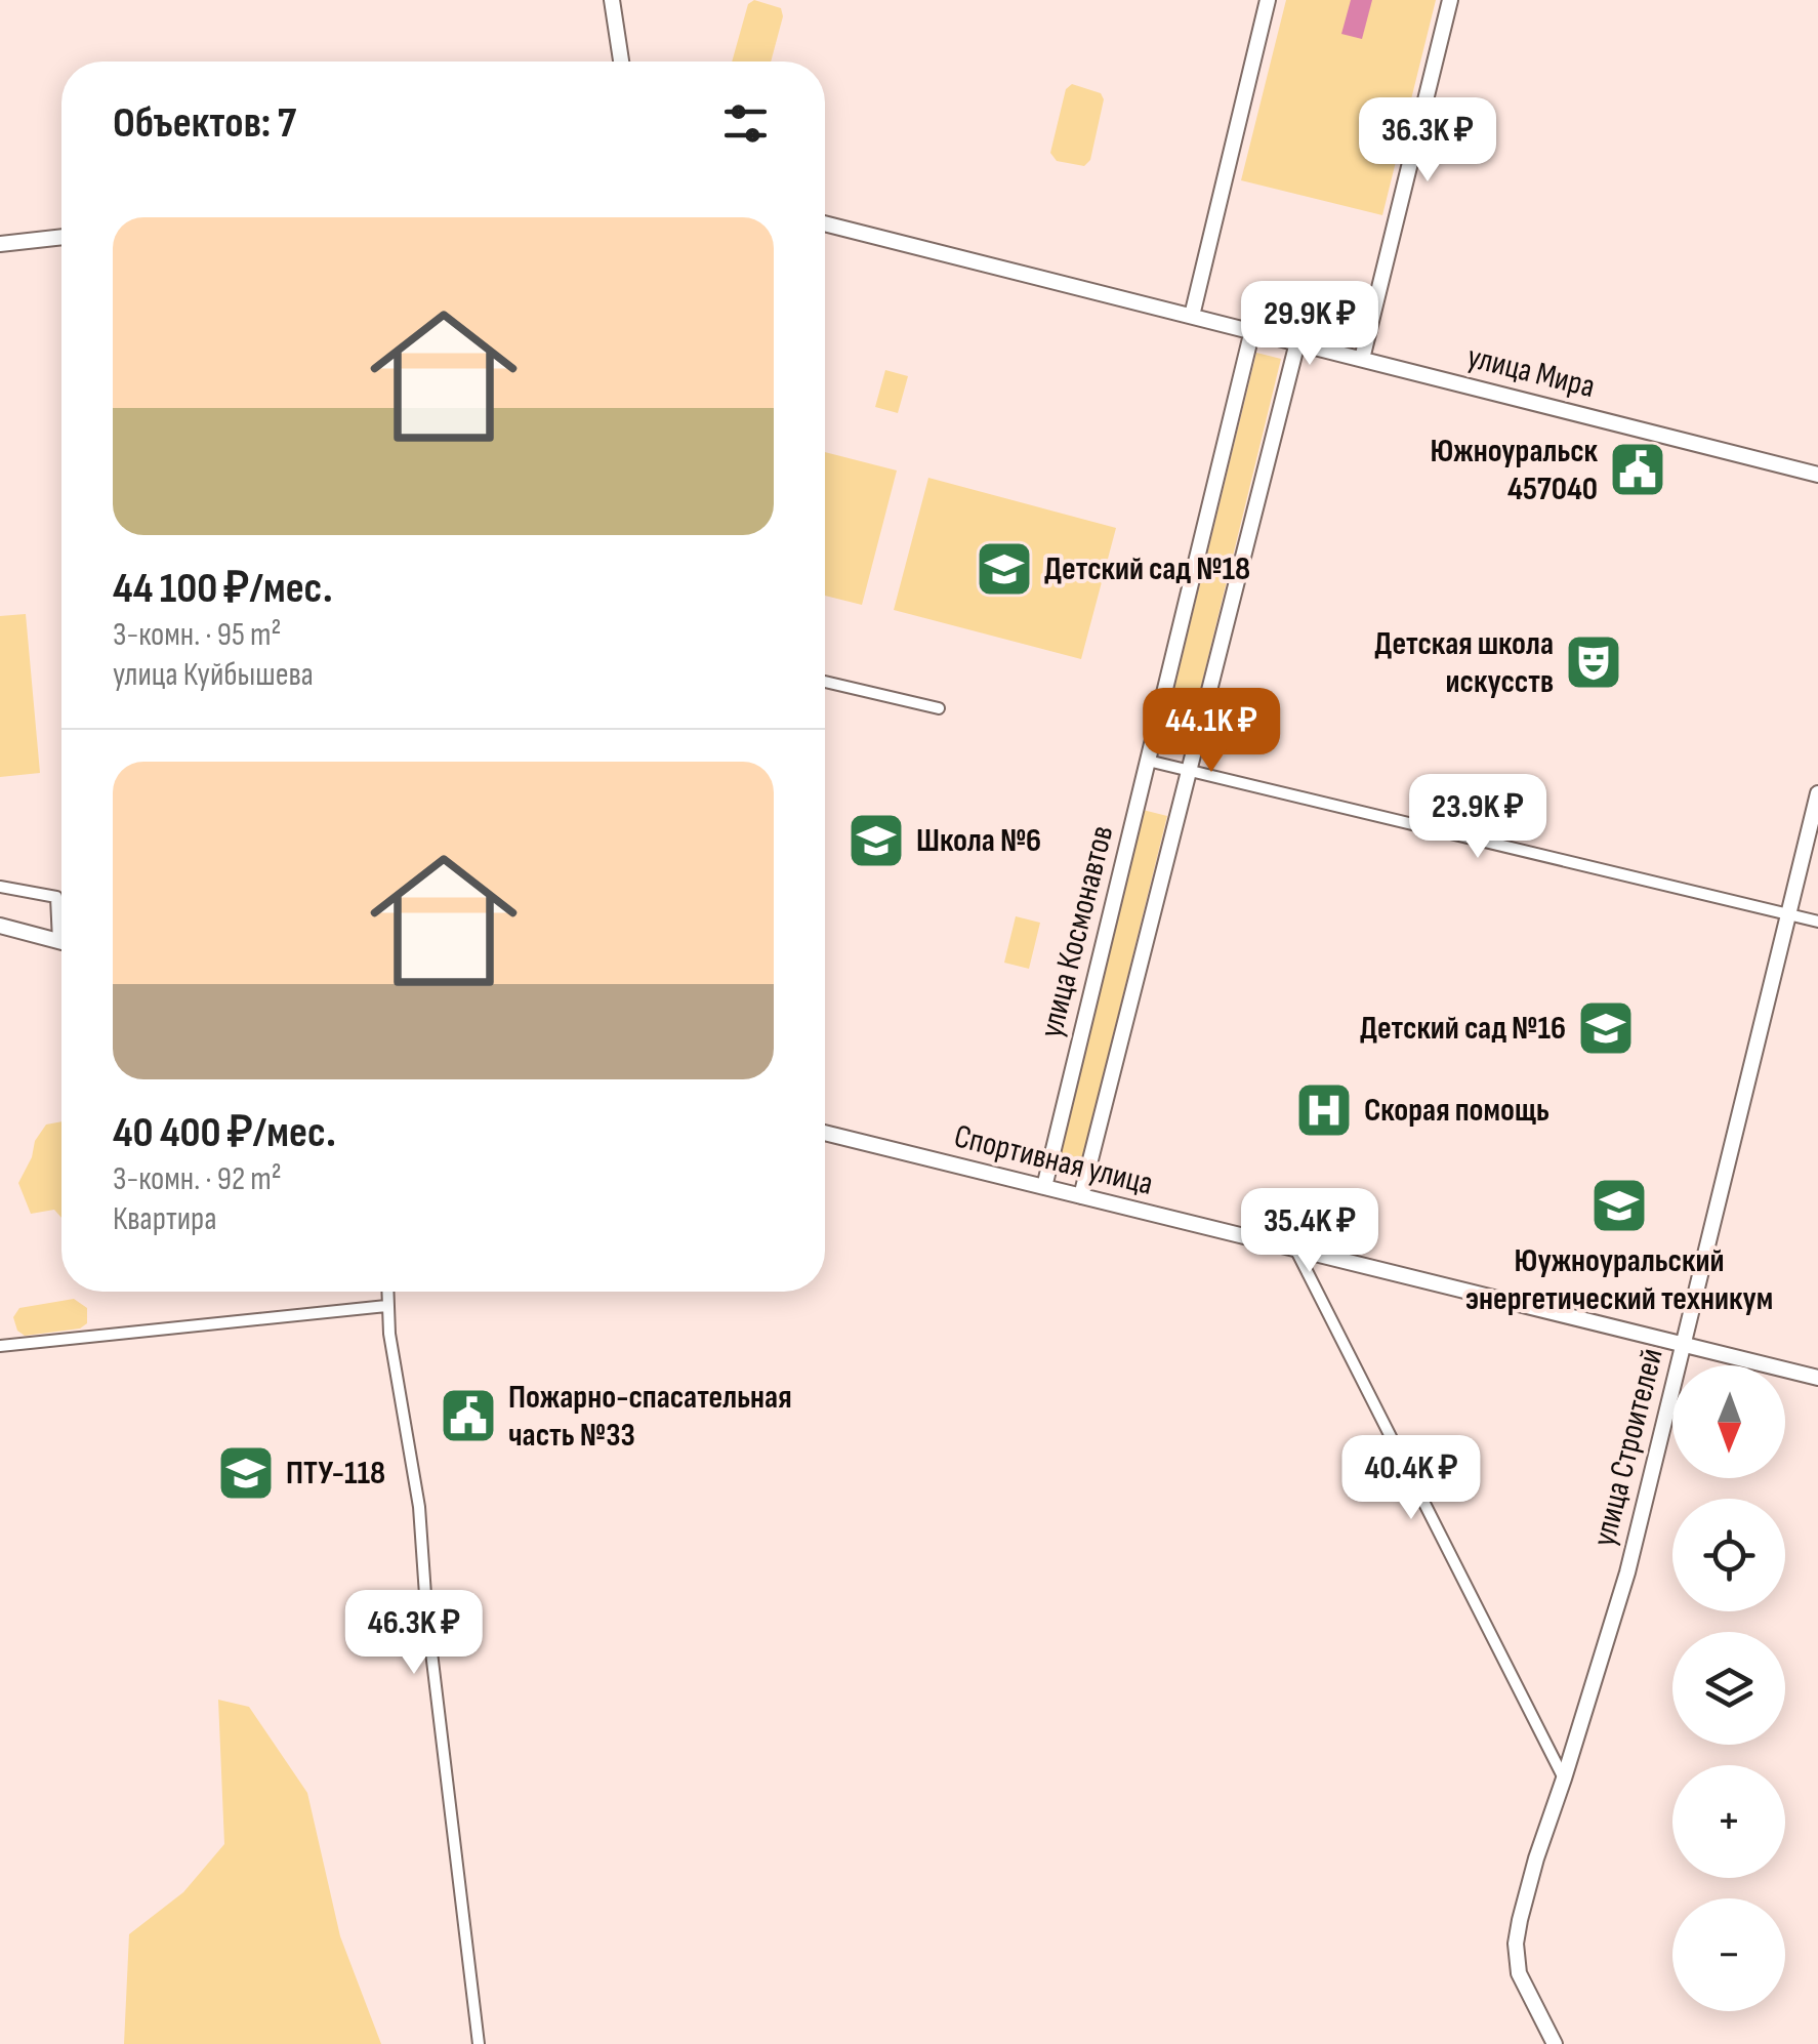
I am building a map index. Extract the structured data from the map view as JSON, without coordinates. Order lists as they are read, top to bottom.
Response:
{
  "streets": {
    "street": [
      "улица Мира",
      "улица Космонавтов",
      "Спортивная улица",
      "улица Строителей"
    ]
  },
  "crossings": [
    ["улица Мира", "улица Космонавтов"],
    ["улица Космонавтов", "Спортивная улица"],
    ["Спортивная улица", "улица Строителей"]
  ],
  "places": {
    "public building": ["Южноуральск 457040", "Пожарно-спасательная часть №33"],
    "school or university": [
      "Детский сад №18",
      "Школа №6",
      "Детский сад №16",
      "Юужноуральский энергетический техникум",
      "ПТУ-118"
    ],
    "theatre": ["Детская школа искусств"],
    "hospital": ["Скорая помощь"]
  },
  "north": "bottom",
  "page": {
    "heading": "Объектов: 7",
    "price": [
      "36.3K ₽",
      "29.9K ₽",
      "44.1K ₽",
      "23.9K ₽",
      "35.4K ₽",
      "40.4K ₽",
      "46.3K ₽"
    ],
    "list": [
      {
        "name": "44 100 ₽/мес.",
        "note": "3-комн. · 95 m² · улица Куйбышева"
      },
      {
        "name": "40 400 ₽/мес.",
        "note": "3-комн. · 92 m² · Квартира"
      }
    ],
    "map_buttons": ["+", "−"]
  }
}
